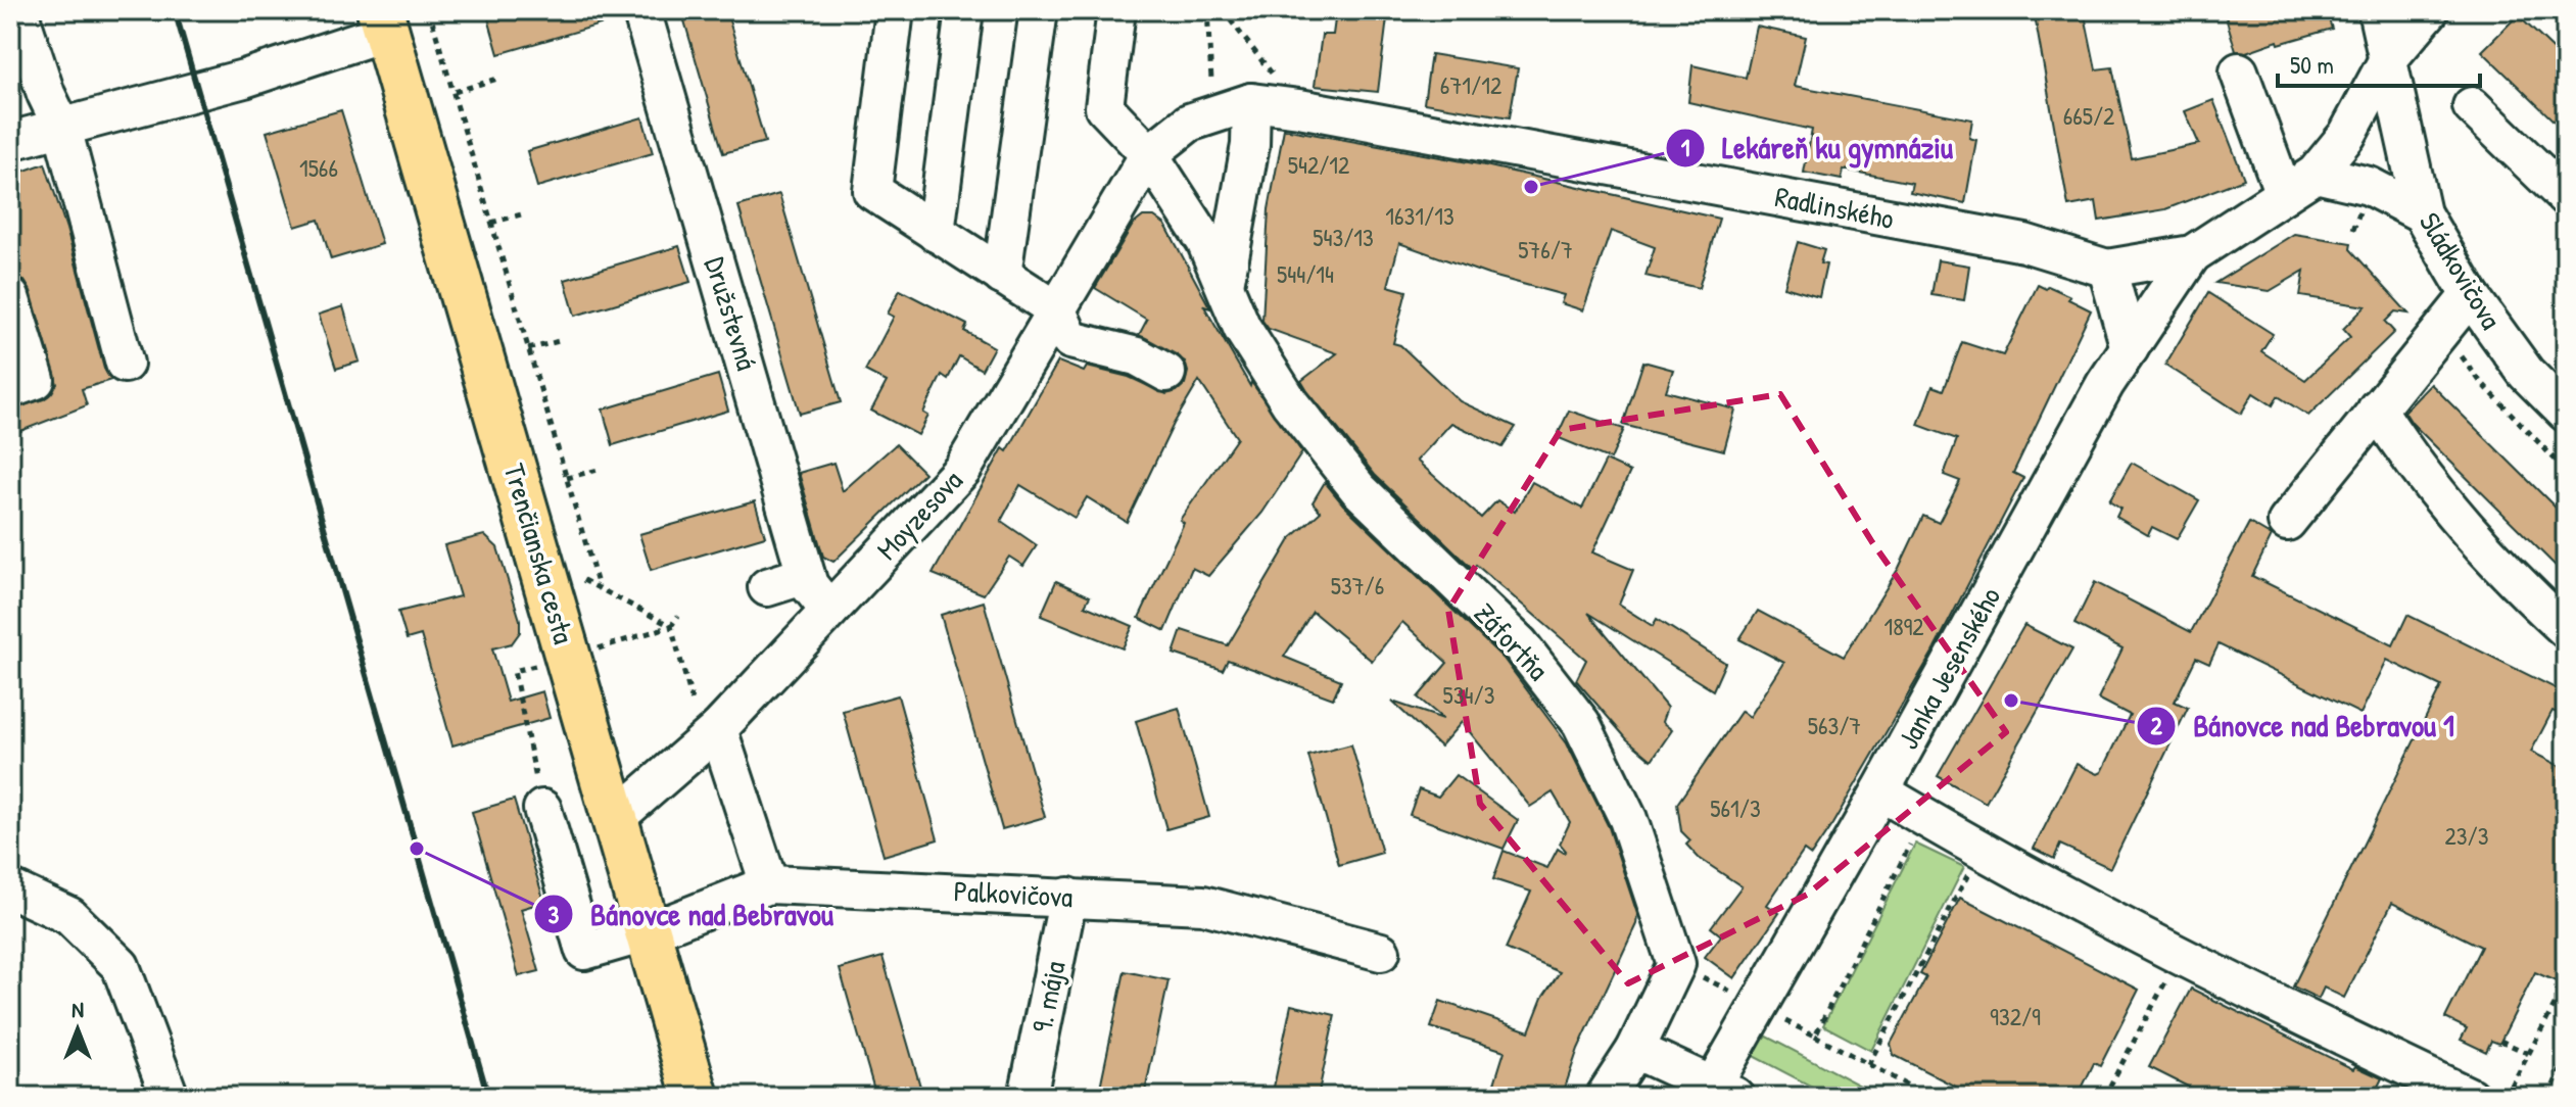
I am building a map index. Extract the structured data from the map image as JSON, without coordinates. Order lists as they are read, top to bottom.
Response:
{
  "streets": {
    "main road": ["Trenčianska cesta"],
    "street": [
      "Radlinského",
      "Sládkovičova",
      "Družstevná",
      "Moyzesova",
      "Záfortňa",
      "Janka Jesenského",
      "Palkovičova",
      "9. mája"
    ]
  },
  "crossings": [
    ["Radlinského", "Sládkovičova"],
    ["Radlinského", "Moyzesova"],
    ["Radlinského", "Záfortňa"],
    ["Radlinského", "Janka Jesenského"],
    ["Družstevná", "Moyzesova"],
    ["Moyzesova", "Trenčianska cesta"],
    ["Moyzesova", "Záfortňa"],
    ["Trenčianska cesta", "Palkovičova"],
    ["Palkovičova", "9. mája"]
  ],
  "places": ["Lekáreň ku gymnáziu", "Bánovce nad Bebravou 1", "Bánovce nad Bebravou"],
  "house_numbers": [
    "671/12",
    "665/2",
    "542/12",
    "1566",
    "1631/13",
    "543/13",
    "576/7",
    "544/14",
    "537/6",
    "1892",
    "534/3",
    "563/7",
    "561/3",
    "23/3",
    "932/9"
  ],
  "scale_bar": "50 m",
  "north": "top"
}
